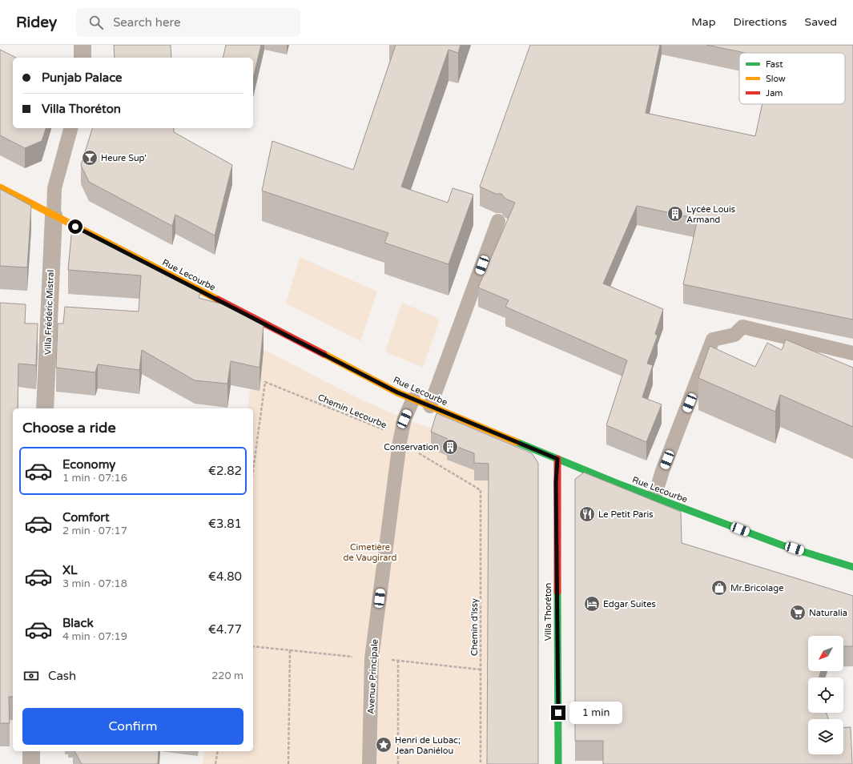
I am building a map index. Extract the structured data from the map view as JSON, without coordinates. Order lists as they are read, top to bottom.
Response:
{
  "streets": {
    "main road": ["Rue Lecourbe", "Villa Thoréton"],
    "street": ["Villa Frédéric Mistral"],
    "lane": ["Avenue Principale"],
    "path": ["Chemin Lecourbe", "Chemin d'Issy"]
  },
  "crossings": [
    ["Rue Lecourbe", "Villa Frédéric Mistral"],
    ["Rue Lecourbe", "Villa Thoréton"],
    ["Rue Lecourbe", "Avenue Principale"],
    ["Chemin Lecourbe", "Chemin d'Issy"],
    ["Chemin Lecourbe", "Avenue Principale"]
  ],
  "parks": ["Cimetière de Vaugirard"],
  "places": {
    "bar": ["Heure Sup'"],
    "building": ["Lycée Louis Armand", "Conservation"],
    "restaurant": ["Le Petit Paris"],
    "shop": ["Mr.Bricolage"],
    "hotel": ["Edgar Suites"],
    "supermarket": ["Naturalia"],
    "place": ["Henri de Lubac; Jean Daniélou"]
  },
  "legend": ["Fast", "Slow", "Jam"],
  "north": "bottom left",
  "page": {
    "header": "Ridey",
    "search": "Search here",
    "nav": ["Map", "Directions", "Saved"],
    "banner": ["Punjab Palace", "Villa Thoréton"],
    "heading": "Choose a ride",
    "list": [
      {
        "name": "Economy",
        "note": "1 min · 07:16",
        "value": "€2.82"
      },
      {
        "name": "Comfort",
        "note": "2 min · 07:17",
        "value": "€3.81"
      },
      {
        "name": "XL",
        "note": "3 min · 07:18",
        "value": "€4.80"
      },
      {
        "name": "Black",
        "note": "4 min · 07:19",
        "value": "€4.77"
      }
    ],
    "pay": ["Cash", "220 m"],
    "bubble": "1 min",
    "buttons": "Confirm"
  }
}
